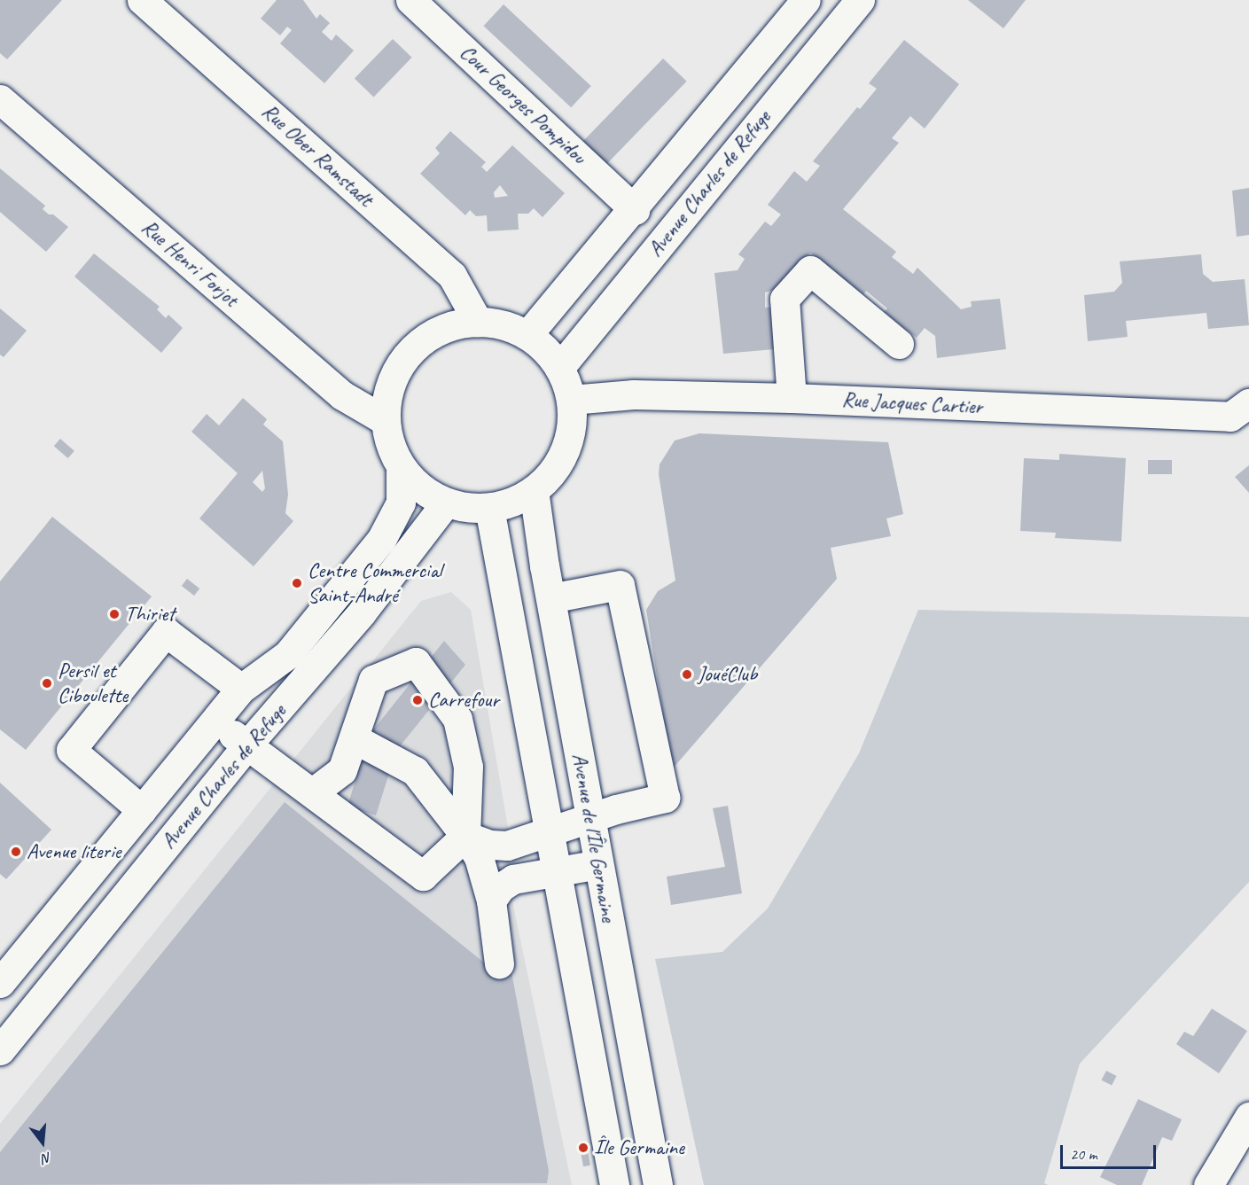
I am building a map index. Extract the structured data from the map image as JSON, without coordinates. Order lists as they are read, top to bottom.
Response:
{
  "streets": {
    "street": [
      "Cour Georges Pompidou",
      "Rue Ober Ramstadt",
      "Avenue Charles de Refuge",
      "Rue Henri Forjot",
      "Rue Jacques Cartier",
      "Avenue de l'Île Germaine"
    ]
  },
  "crossings": [
    ["Cour Georges Pompidou", "Avenue Charles de Refuge"],
    ["Rue Ober Ramstadt", "Avenue Charles de Refuge"],
    ["Rue Ober Ramstadt", "Rue Henri Forjot"],
    ["Rue Ober Ramstadt", "Rue Jacques Cartier"],
    ["Rue Ober Ramstadt", "Avenue de l'Île Germaine"],
    ["Avenue Charles de Refuge", "Rue Henri Forjot"],
    ["Avenue Charles de Refuge", "Rue Jacques Cartier"],
    ["Avenue Charles de Refuge", "Avenue de l'Île Germaine"],
    ["Rue Henri Forjot", "Rue Jacques Cartier"],
    ["Rue Henri Forjot", "Avenue de l'Île Germaine"],
    ["Rue Jacques Cartier", "Avenue de l'Île Germaine"]
  ],
  "places": [
    "Centre Commercial Saint-André",
    "Thiriet",
    "JouéClub",
    "Persil et Ciboulette",
    "Carrefour",
    "Avenue literie",
    "Île Germaine"
  ],
  "scale_bar": "20 m",
  "north": "bottom"
}
